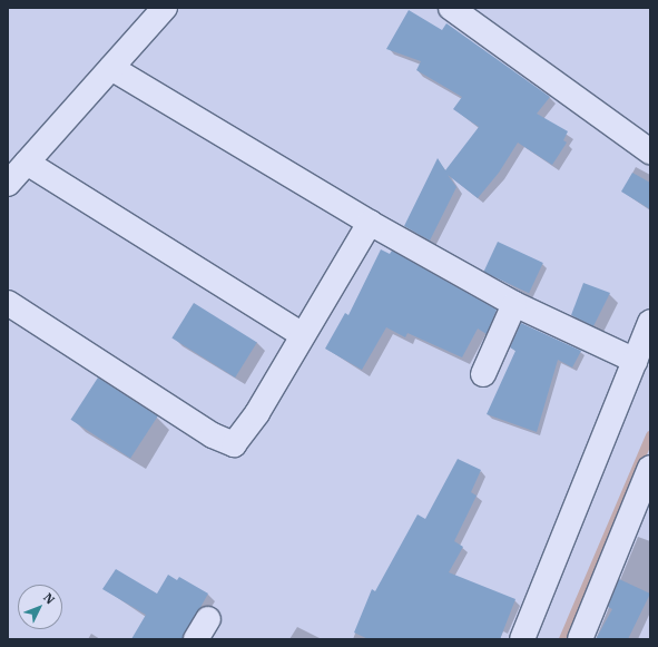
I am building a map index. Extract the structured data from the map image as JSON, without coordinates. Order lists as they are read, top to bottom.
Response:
{
  "north": "top right"
}
